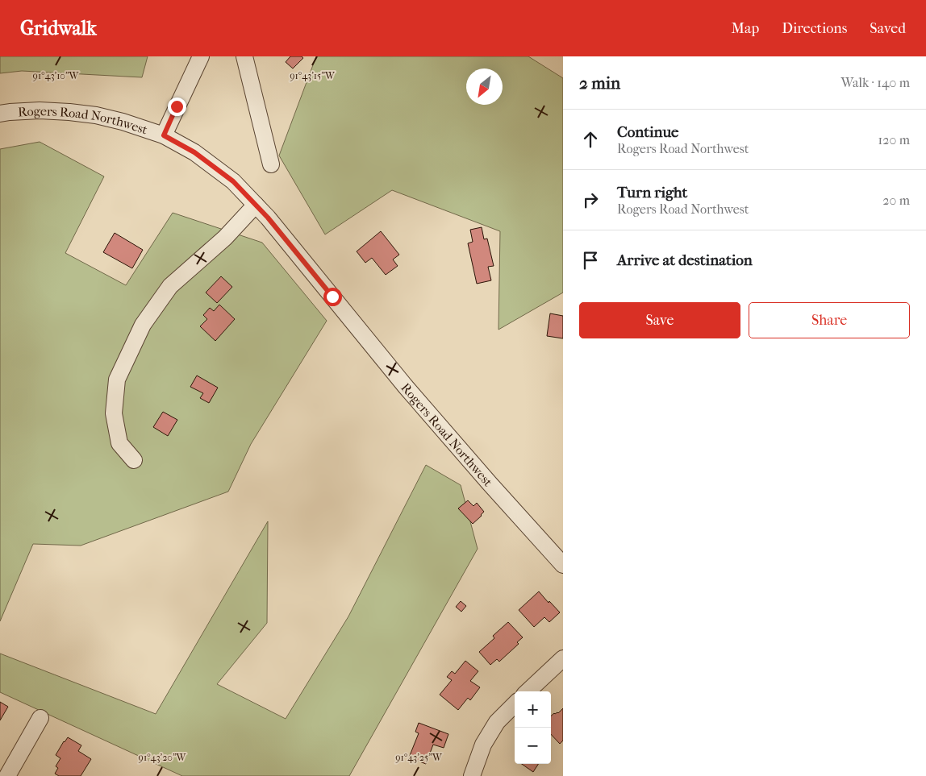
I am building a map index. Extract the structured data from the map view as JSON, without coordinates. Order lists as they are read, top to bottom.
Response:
{
  "streets": {
    "street": ["Rogers Road Northwest"]
  },
  "north": "bottom left",
  "page": {
    "header": "Gridwalk",
    "nav": ["Map", "Directions", "Saved"],
    "heading": ["2 min", "Walk · 140 m"],
    "list": [
      ["Continue", "Rogers Road Northwest", "120 m"],
      ["Turn right", "Rogers Road Northwest", "20 m"],
      "Arrive at destination"
    ],
    "buttons": ["Save", "Share"],
    "map_buttons": ["+", "−"]
  },
  "coordinates": [
    "91°43'10\"W",
    "91°43'15\"W",
    "91°43'20\"W",
    "91°43'25\"W"
  ]
}
